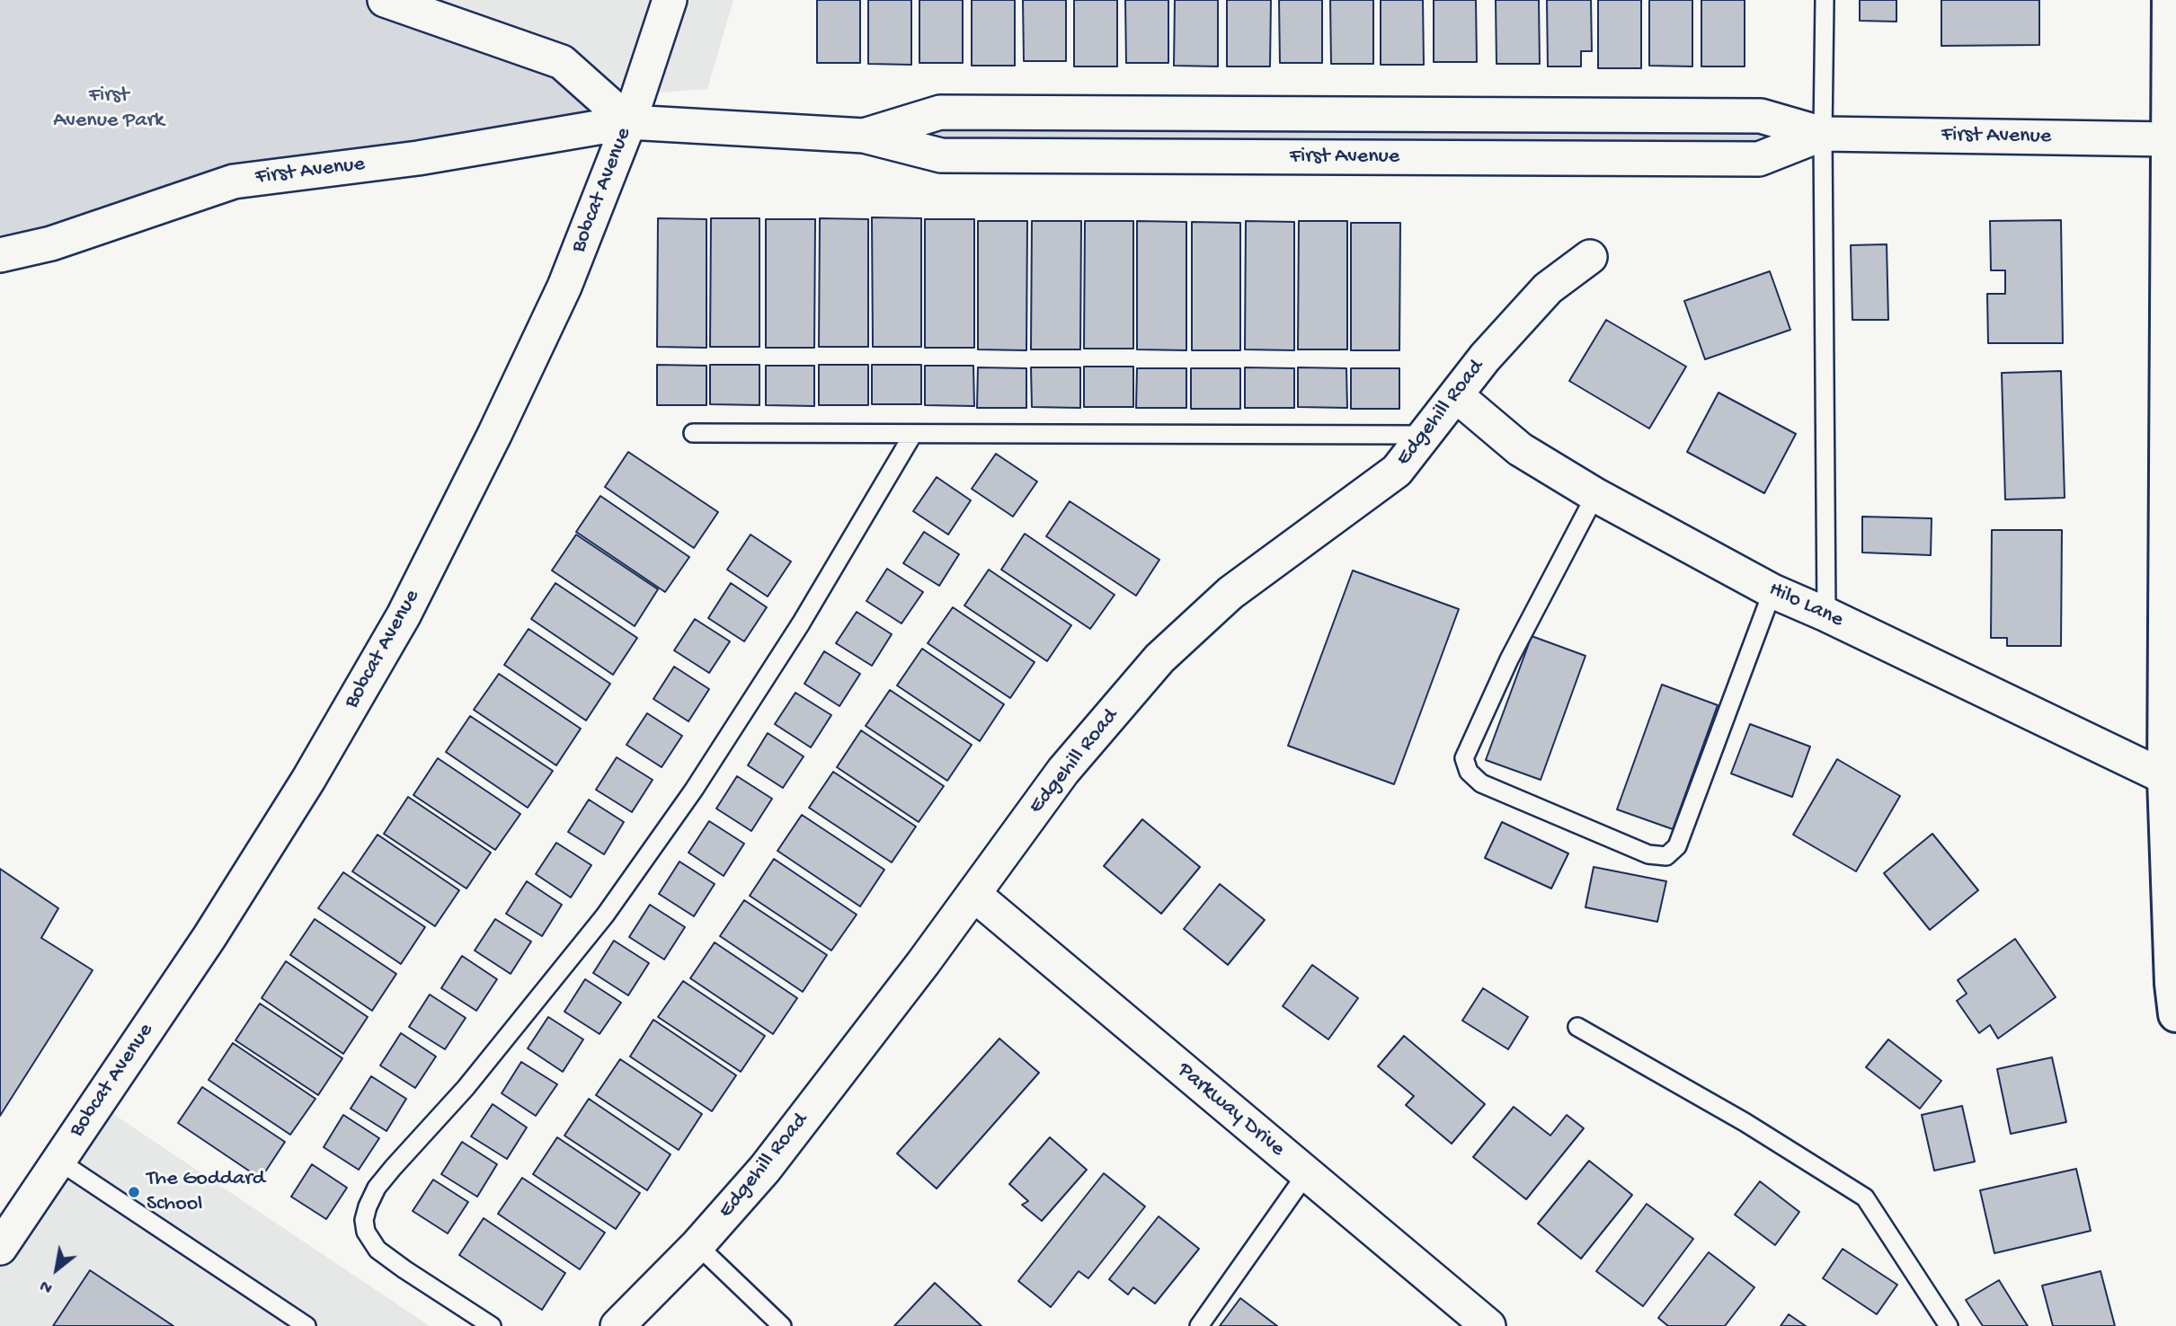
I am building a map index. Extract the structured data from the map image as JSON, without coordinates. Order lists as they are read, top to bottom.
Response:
{
  "streets": {
    "street": [
      "First Avenue",
      "Bobcat Avenue",
      "Edgehill Road",
      "Hilo Lane",
      "Parkway Drive"
    ]
  },
  "crossings": [
    ["First Avenue", "Bobcat Avenue"],
    ["Edgehill Road", "Hilo Lane"],
    ["Edgehill Road", "Parkway Drive"]
  ],
  "parks": ["First Avenue Park"],
  "places": ["The Goddard School"],
  "north": "bottom left"
}
